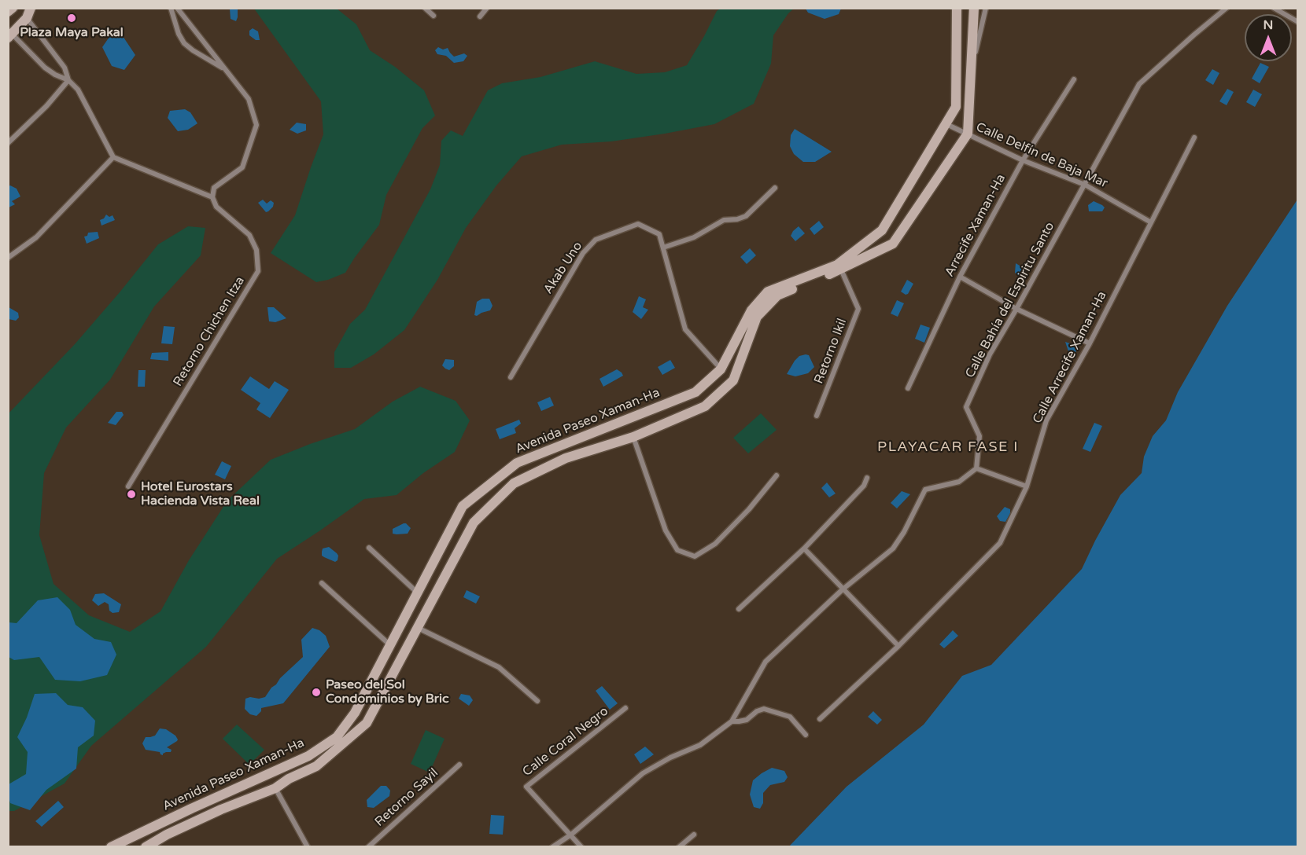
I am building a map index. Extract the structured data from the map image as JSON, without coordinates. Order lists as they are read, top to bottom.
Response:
{
  "streets": {
    "main road": ["Avenida Paseo Xaman-Ha"],
    "street": [
      "Calle Delfín de Baja Mar",
      "Arrecife Xaman-Ha",
      "Akab Uno",
      "Calle Bahía del Espiritu Santo",
      "Retorno Chichen Itza",
      "Retorno Ikil",
      "Calle Arrecife Xaman-Ha",
      "Calle Coral Negro",
      "Retorno Sayil"
    ]
  },
  "crossings": [
    ["Calle Delfín de Baja Mar", "Arrecife Xaman-Ha"],
    ["Calle Delfín de Baja Mar", "Calle Bahía del Espiritu Santo"],
    ["Calle Delfín de Baja Mar", "Calle Arrecife Xaman-Ha"],
    ["Calle Delfín de Baja Mar", "Avenida Paseo Xaman-Ha"],
    ["Akab Uno", "Avenida Paseo Xaman-Ha"],
    ["Retorno Ikil", "Avenida Paseo Xaman-Ha"]
  ],
  "districts": ["PLAYACAR FASE I"],
  "places": ["Plaza Maya Pakal", "Hotel Eurostars Hacienda Vista Real", "Paseo del Sol Condominios by Bric"],
  "north": "top"
}
